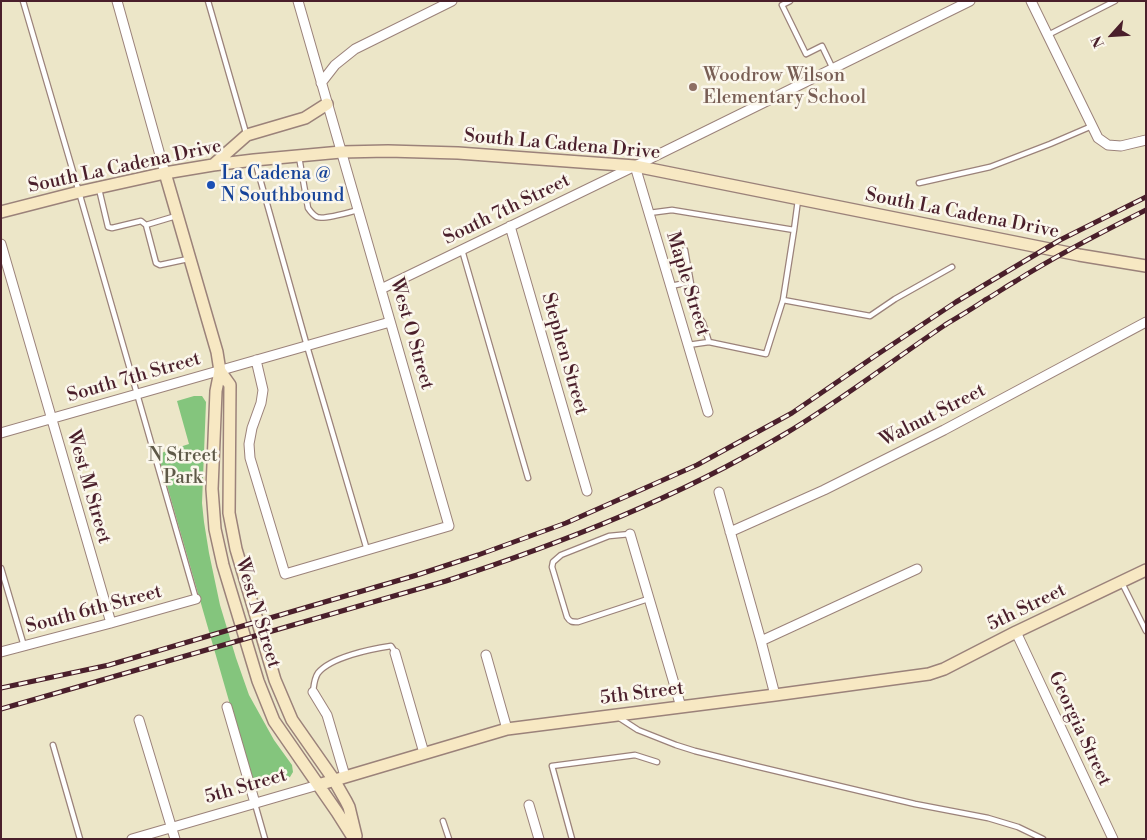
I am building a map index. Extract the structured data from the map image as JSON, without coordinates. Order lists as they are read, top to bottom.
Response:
{
  "streets": {
    "street": [
      "South La Cadena Drive",
      "South 7th Street",
      "Maple Street",
      "West O Street",
      "Stephen Street",
      "Walnut Street",
      "West M Street",
      "5th Street",
      "South 6th Street",
      "West N Street",
      "Georgia Street"
    ]
  },
  "crossings": [
    ["South La Cadena Drive", "South 7th Street"],
    ["South La Cadena Drive", "Maple Street"],
    ["South La Cadena Drive", "West O Street"],
    ["South La Cadena Drive", "West N Street"],
    ["South 7th Street", "Maple Street"],
    ["South 7th Street", "West O Street"],
    ["South 7th Street", "Stephen Street"],
    ["South 7th Street", "West M Street"],
    ["South 7th Street", "West N Street"],
    ["West M Street", "South 6th Street"],
    ["5th Street", "West N Street"],
    ["5th Street", "Georgia Street"]
  ],
  "parks": ["N Street Park"],
  "places": ["Woodrow Wilson Elementary School", "La Cadena @ N Southbound"],
  "north": "bottom left"
}
